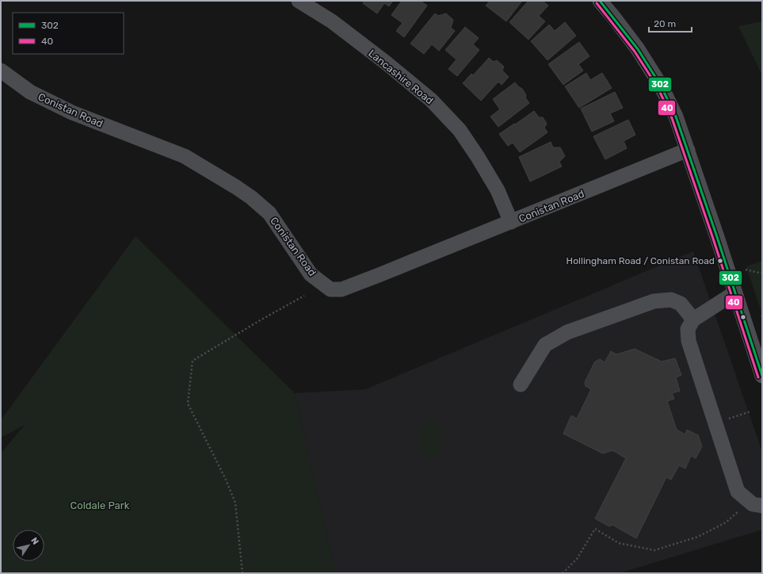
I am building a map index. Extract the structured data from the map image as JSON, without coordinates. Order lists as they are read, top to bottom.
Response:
{
  "streets": {
    "street": ["Lancashire Road", "Conistan Road"]
  },
  "crossings": [
    ["Lancashire Road", "Conistan Road"]
  ],
  "parks": ["Coldale Park"],
  "places": ["Hollingham Road / Conistan Road"],
  "lines": ["transit line 302", "transit line 40"],
  "legend": ["302", "40"],
  "scale_bar": "20 m",
  "north": "top right"
}
